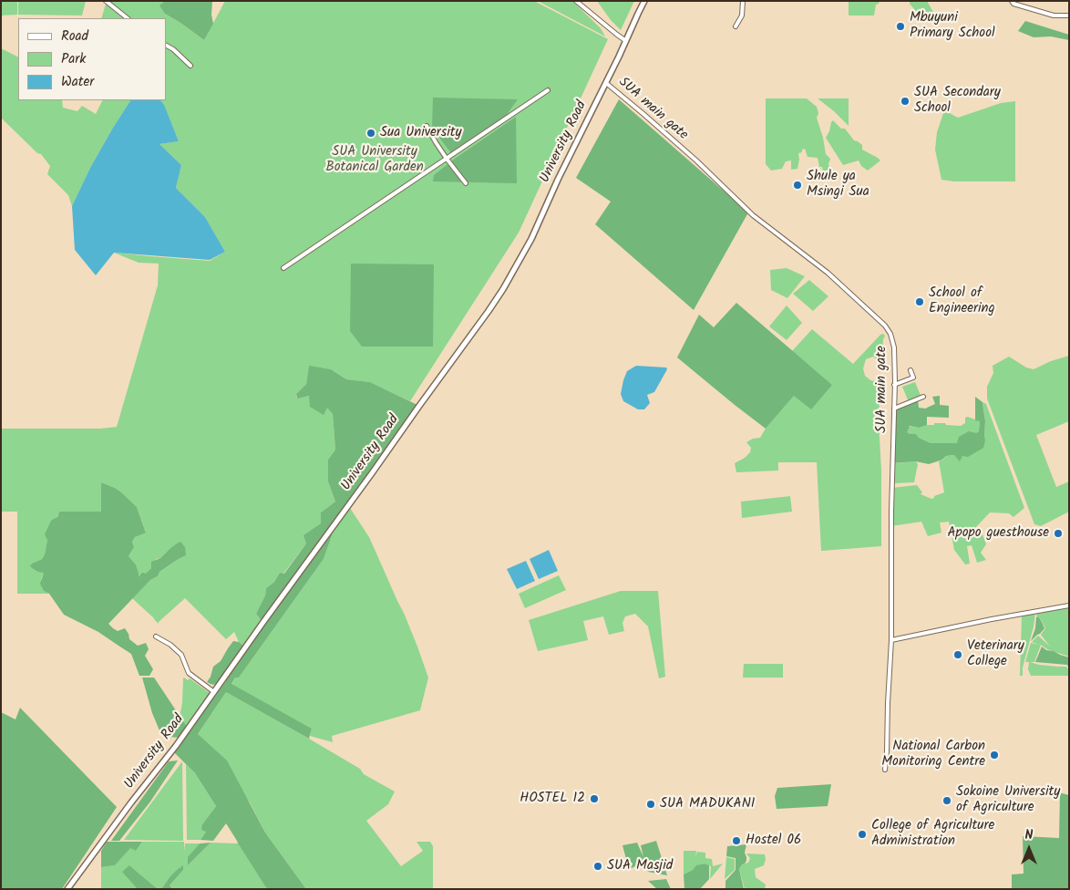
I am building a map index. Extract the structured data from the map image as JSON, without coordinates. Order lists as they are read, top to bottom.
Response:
{
  "streets": {
    "main road": ["University Road"],
    "street": ["SUA main gate"]
  },
  "crossings": [
    ["SUA main gate", "University Road"]
  ],
  "parks": ["SUA University Botanical Garden"],
  "places": [
    "Mbuyuni Primary School",
    "SUA Secondary School",
    "Sua University",
    "Shule ya Msingi Sua",
    "School of Engineering",
    "Apopo guesthouse",
    "Veterinary College",
    "National Carbon Monitoring Centre",
    "HOSTEL 12",
    "Sokoine University of Agriculture",
    "SUA MADUKANI",
    "College of Agriculture Administration",
    "Hostel 06",
    "SUA Masjid"
  ],
  "legend": ["Road", "Park", "Water"],
  "north": "top"
}
